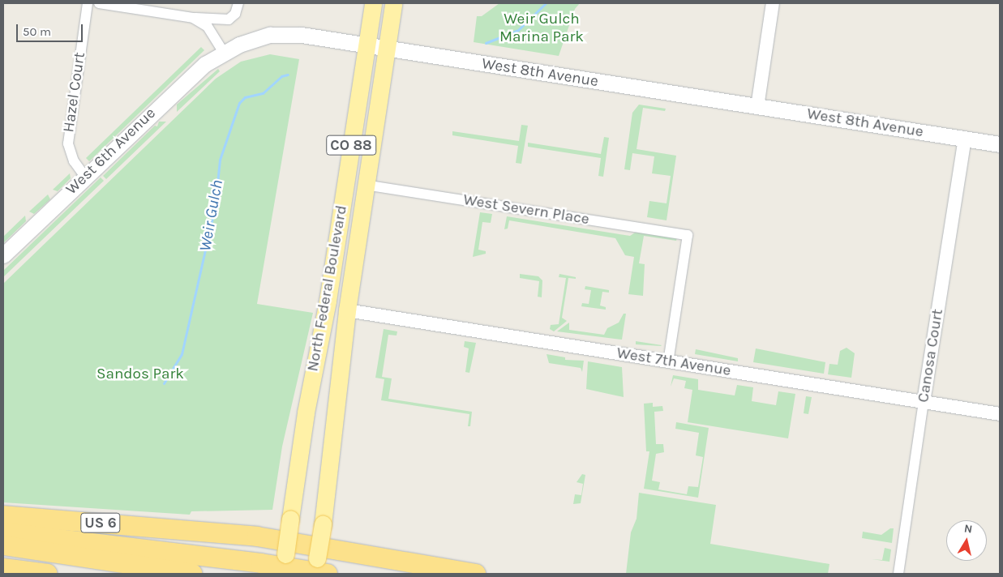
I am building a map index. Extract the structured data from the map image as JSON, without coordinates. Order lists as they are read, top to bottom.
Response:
{
  "streets": {
    "highway": ["US 6"],
    "main road": [
      "West 8th Avenue",
      "CO 88",
      "West 6th Avenue",
      "North Federal Boulevard"
    ],
    "street": [
      "Hazel Court",
      "West Severn Place",
      "Canosa Court",
      "West 7th Avenue"
    ]
  },
  "crossings": [
    ["West 8th Avenue", "West 6th Avenue"],
    ["West 8th Avenue", "North Federal Boulevard"],
    ["West 8th Avenue", "Canosa Court"],
    ["Hazel Court", "West 6th Avenue"],
    ["West Severn Place", "North Federal Boulevard"],
    ["West Severn Place", "West 7th Avenue"],
    ["North Federal Boulevard", "West 7th Avenue"],
    ["Canosa Court", "West 7th Avenue"]
  ],
  "water": ["Weir Gulch"],
  "parks": ["Weir Gulch Marina Park", "Sandos Park"],
  "scale_bar": "50 m",
  "north": "top"
}
